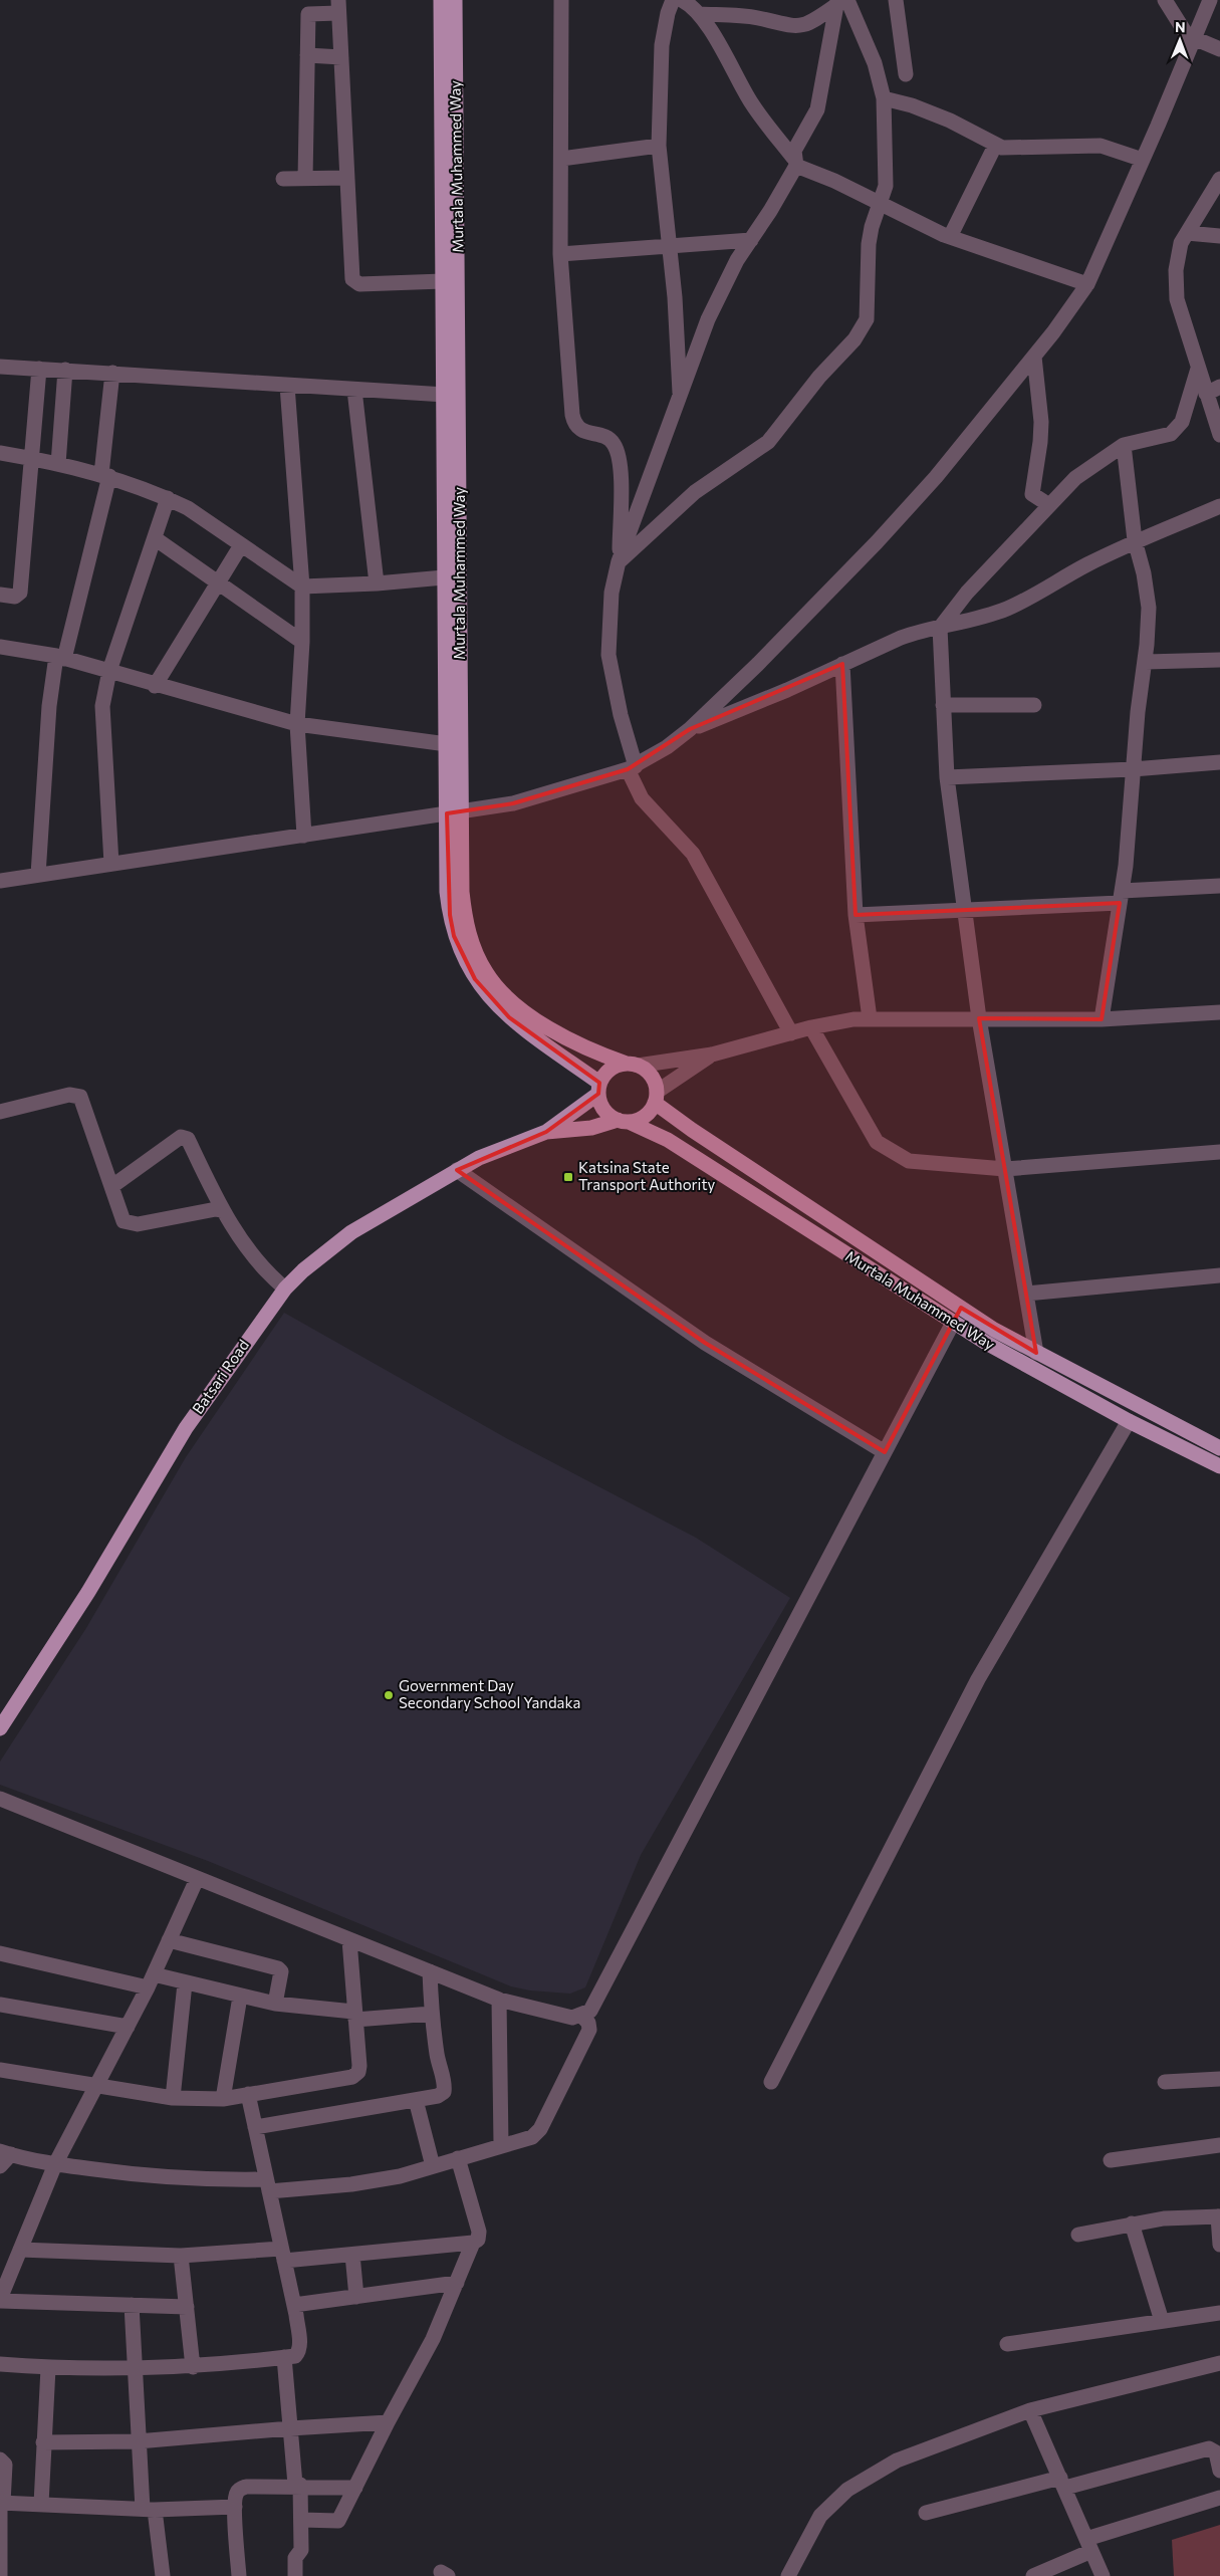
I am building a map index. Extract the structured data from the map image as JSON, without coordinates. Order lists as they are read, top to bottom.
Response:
{
  "streets": {
    "main road": ["Murtala Muhammed Way", "Batsari Road"]
  },
  "places": {
    "transit": ["Katsina State Transport Authority"],
    "other": ["Government Day Secondary School Yandaka"]
  },
  "north": "top"
}
